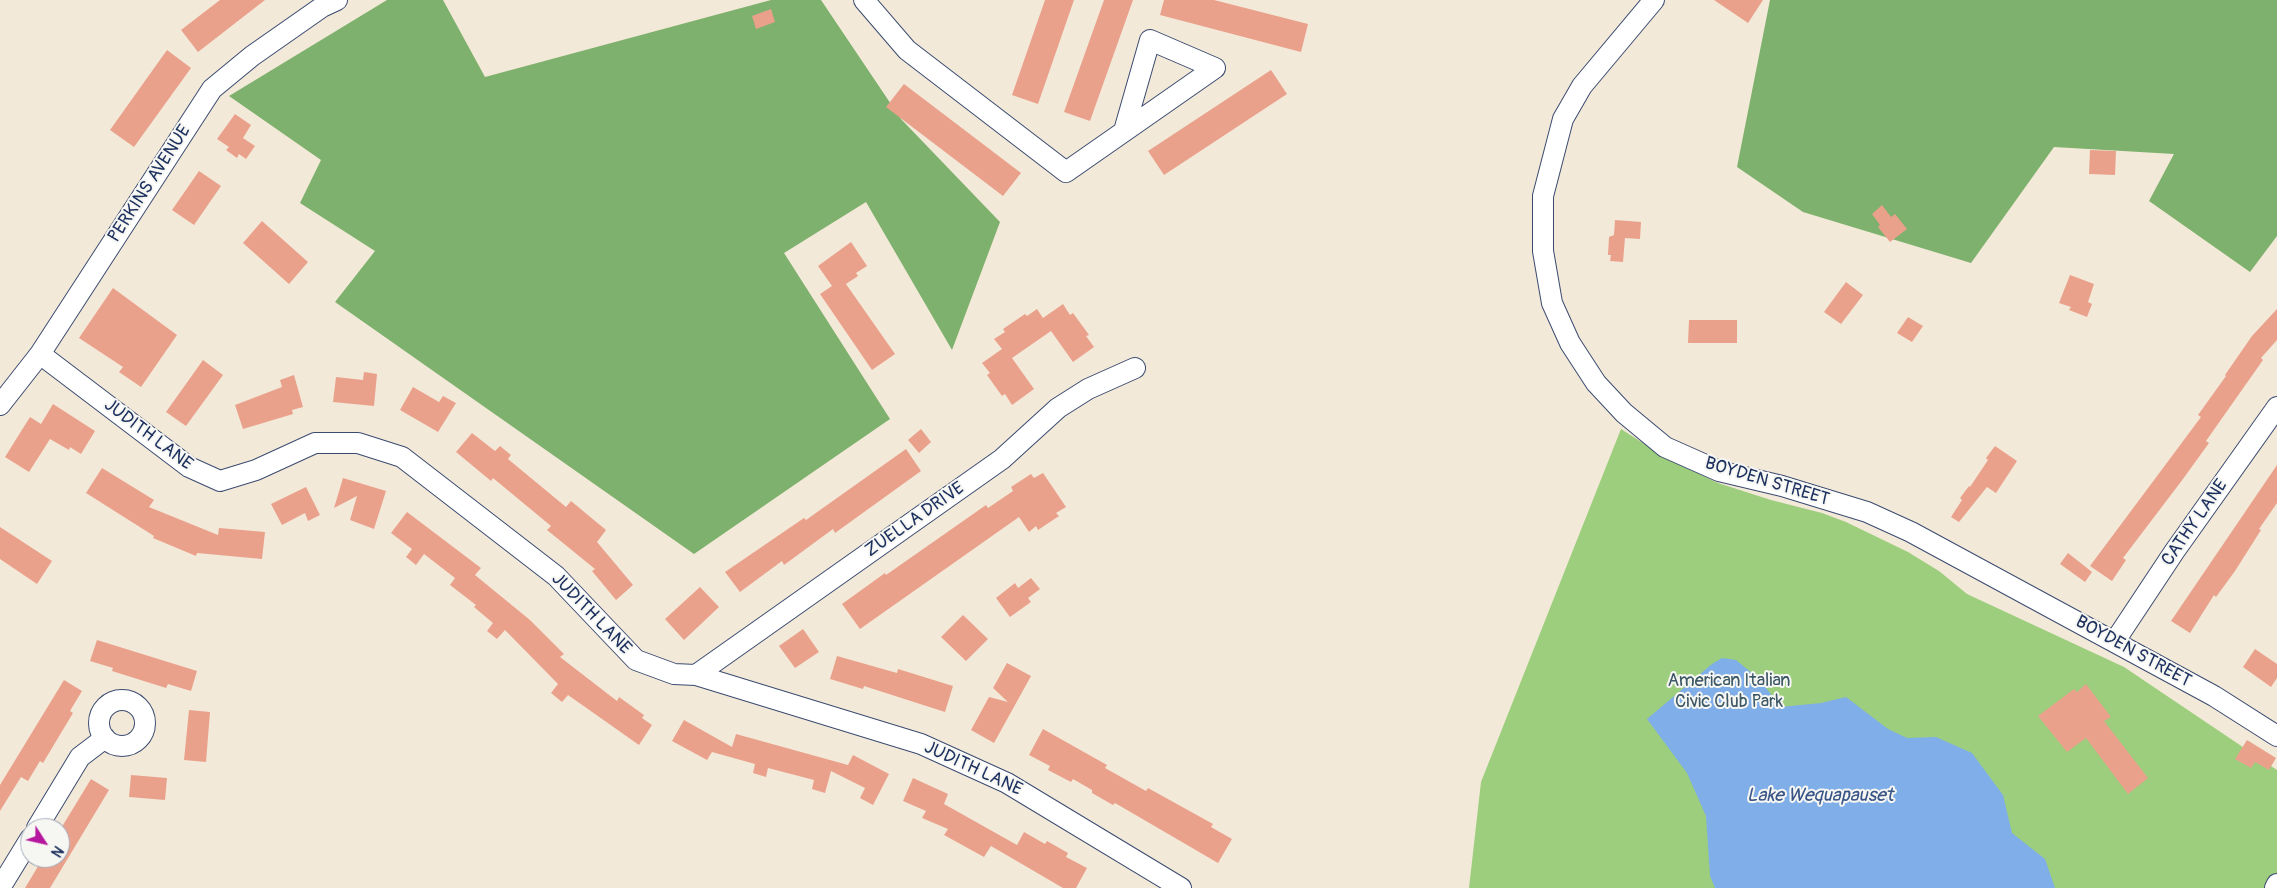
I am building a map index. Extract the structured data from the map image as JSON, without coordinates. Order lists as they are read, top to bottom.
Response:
{
  "streets": {
    "street": [
      "PERKINS AVENUE",
      "JUDITH LANE",
      "BOYDEN STREET",
      "ZUELLA DRIVE",
      "CATHY LANE"
    ]
  },
  "crossings": [
    ["PERKINS AVENUE", "JUDITH LANE"],
    ["JUDITH LANE", "ZUELLA DRIVE"],
    ["BOYDEN STREET", "CATHY LANE"]
  ],
  "water": ["Lake Wequapauset"],
  "parks": ["American Italian Civic Club Park"],
  "north": "bottom right"
}
